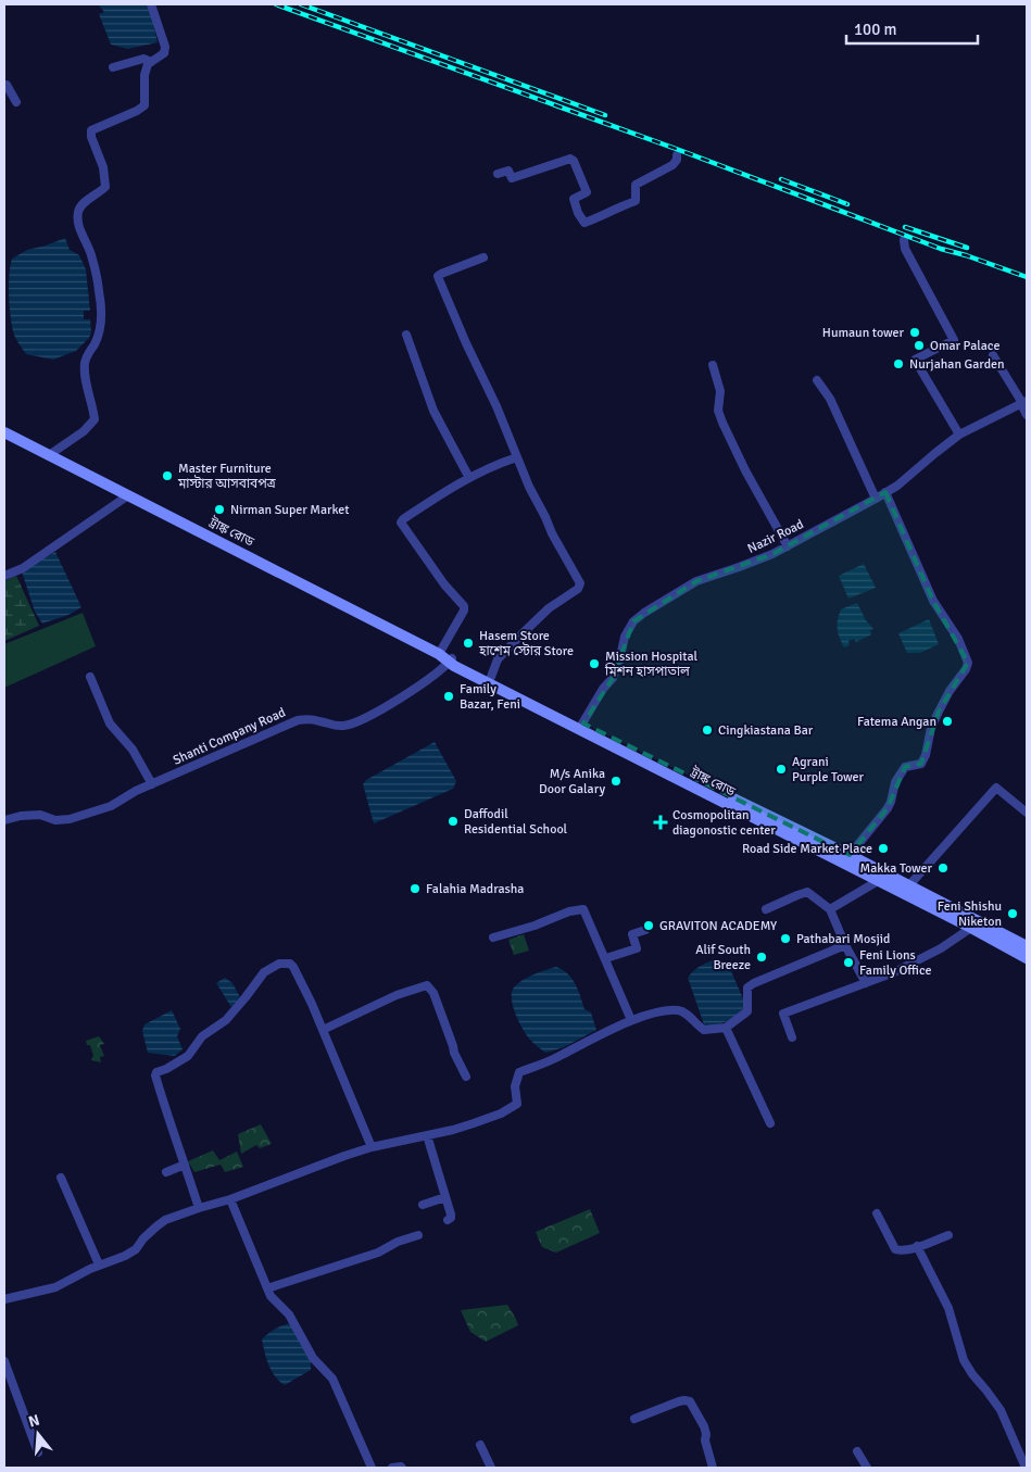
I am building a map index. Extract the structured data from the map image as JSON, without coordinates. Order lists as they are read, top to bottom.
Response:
{
  "streets": {
    "main road": ["ট্রাঙ্ক রোড"],
    "street": ["Nazir Road", "Shanti Company Road"]
  },
  "crossings": [
    ["ট্রাঙ্ক রোড", "Nazir Road"],
    ["ট্রাঙ্ক রোড", "Shanti Company Road"]
  ],
  "places": {
    "other": [
      "Humaun tower",
      "Omar Palace",
      "Nurjahan Garden",
      "Master Furniture মাস্টার আসবাবপত্র",
      "Nirman Super Market",
      "Hasem Store হাশেম স্টোর Store",
      "Mission Hospital মিশন হাসপাতাল",
      "Family Bazar, Feni",
      "Fatema Angan",
      "Cingkiastana Bar",
      "Agrani Purple Tower",
      "M/s Anika Door Galary",
      "Daffodil Residential School",
      "Road Side Market Place",
      "Makka Tower",
      "Falahia Madrasha",
      "Feni Shishu Niketon",
      "GRAVITON ACADEMY",
      "Pathabari Mosjid",
      "Alif South Breeze",
      "Feni Lions Family Office"
    ],
    "health": ["Cosmopolitan diagonostic center"]
  },
  "scale_bar": "100 m",
  "north": "top"
}
